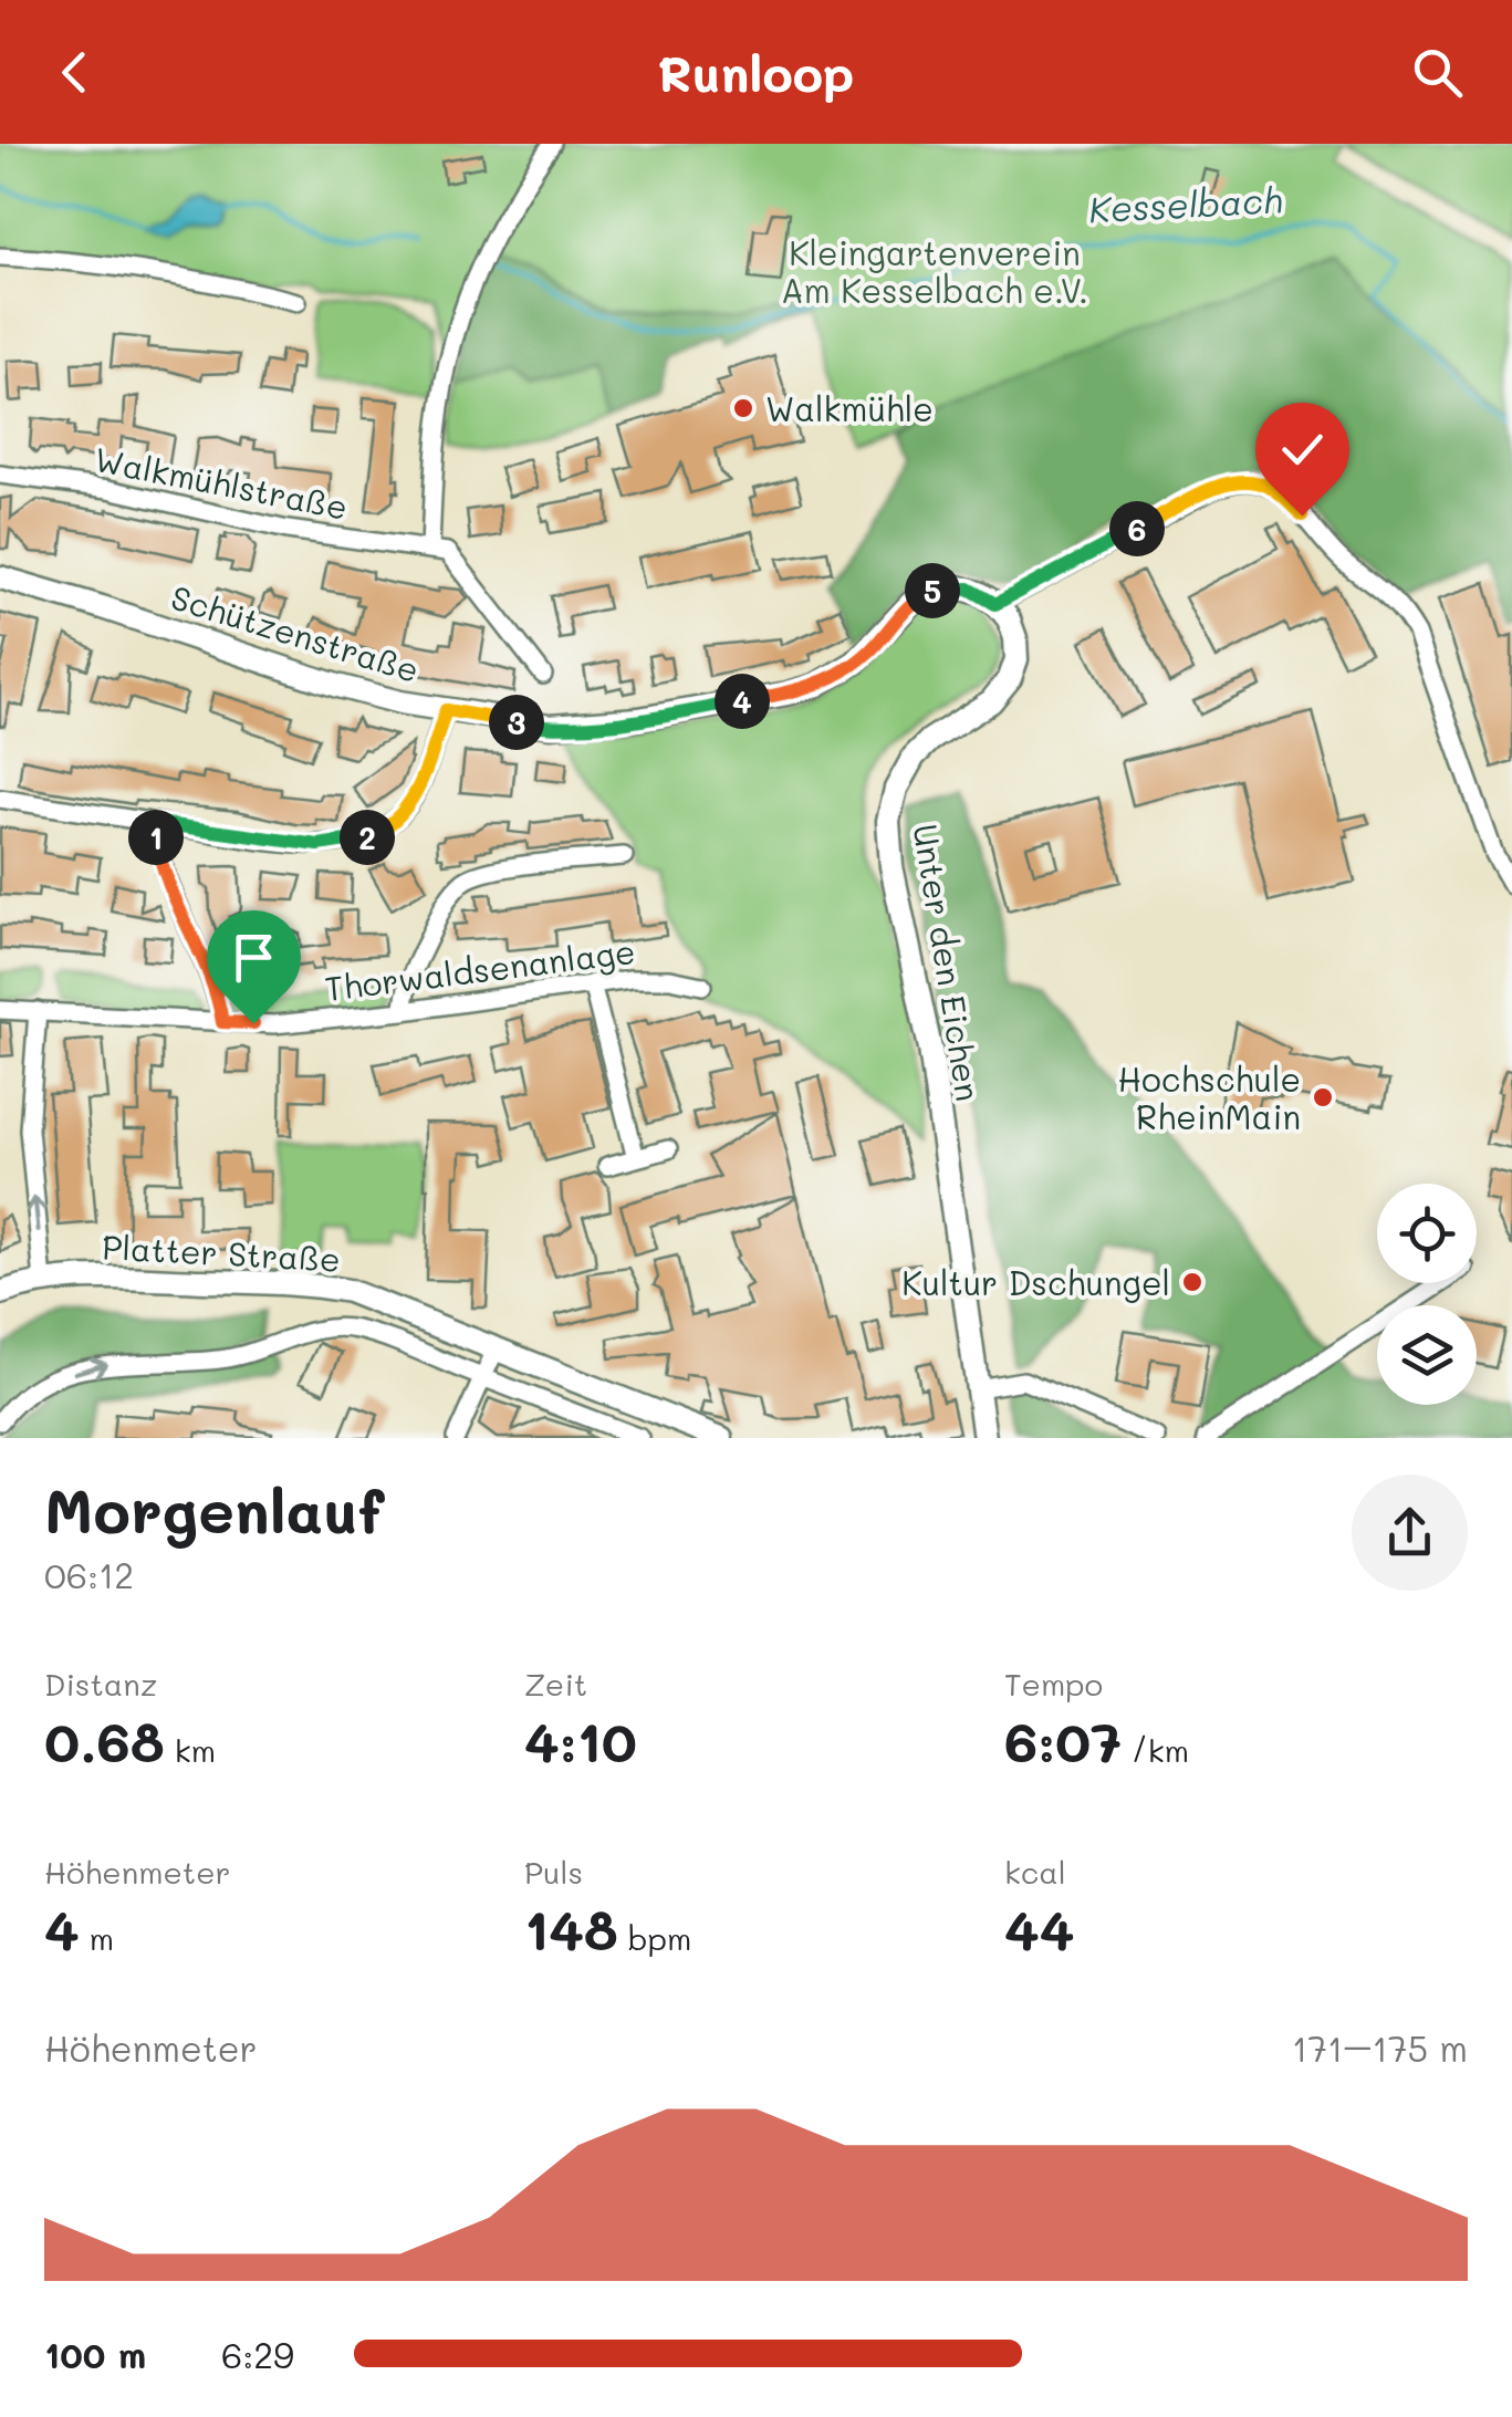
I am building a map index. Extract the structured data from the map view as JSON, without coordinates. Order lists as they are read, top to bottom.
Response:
{
  "streets": {
    "main road": ["Schützenstraße", "Unter den Eichen", "Platter Straße"],
    "street": ["Walkmühlstraße", "Thorwaldsenanlage"]
  },
  "crossings": [
    ["Schützenstraße", "Unter den Eichen"]
  ],
  "water": ["Kesselbach"],
  "parks": ["Kleingartenverein Am Kesselbach e.V."],
  "places": ["Walkmühle", "Hochschule RheinMain", "Kultur Dschungel"],
  "page": {
    "header": "Runloop",
    "pins": [
      "6",
      "5",
      "4",
      "3",
      "1",
      "2"
    ],
    "heading": ["Morgenlauf", "06:12"],
    "stats": [
      ["Distanz", "0.68 km"],
      ["Zeit", "4:10"],
      ["Tempo", "6:07 /km"],
      ["Höhenmeter", "4 m"],
      ["Puls", "148 bpm"],
      ["kcal", "44"]
    ],
    "chart": ["Höhenmeter", "171–175 m"],
    "list": [
      {
        "name": "100 m",
        "note": "6:29"
      }
    ]
  }
}
